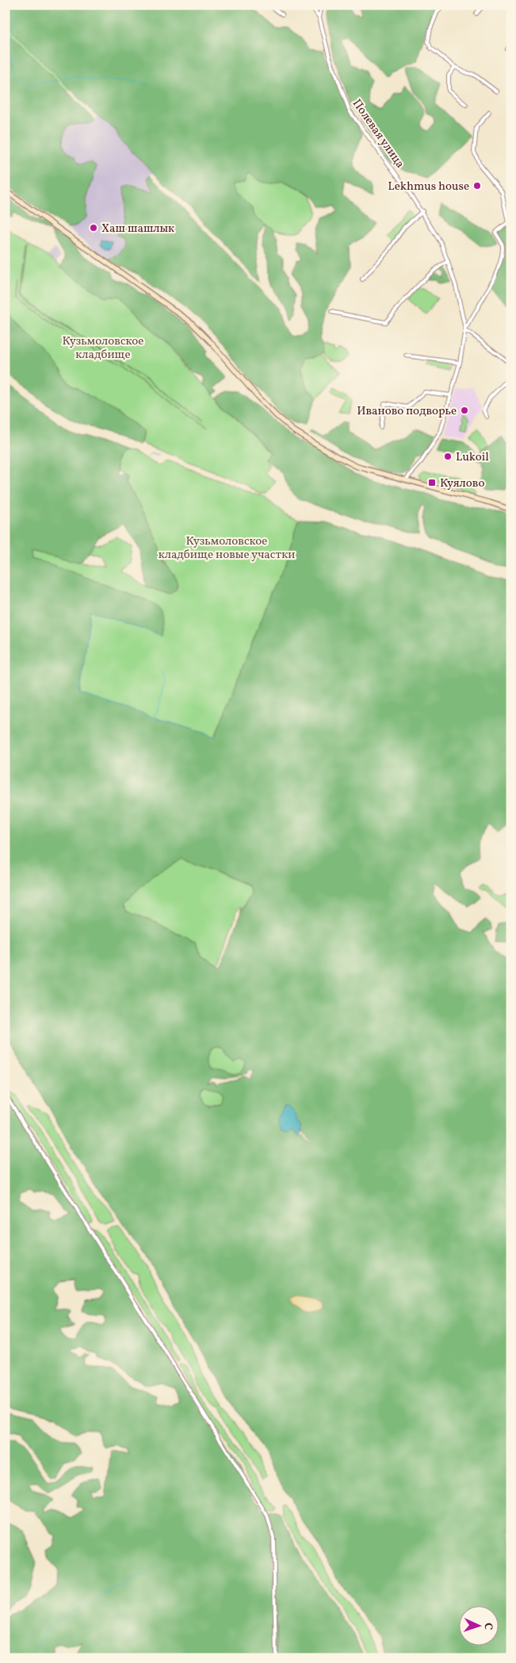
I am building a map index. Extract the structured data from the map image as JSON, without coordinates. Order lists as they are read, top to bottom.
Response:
{
  "streets": {
    "street": ["Полевая улица"]
  },
  "parks": ["Кузьмоловское кладбище", "Кузьмоловское кладбище новые участки"],
  "places": {
    "other": [
      "Lekhmus house",
      "Хаш шашлык",
      "Иваново подворье",
      "Lukoil"
    ],
    "transit": ["Куялово"]
  },
  "north": "right"
}
